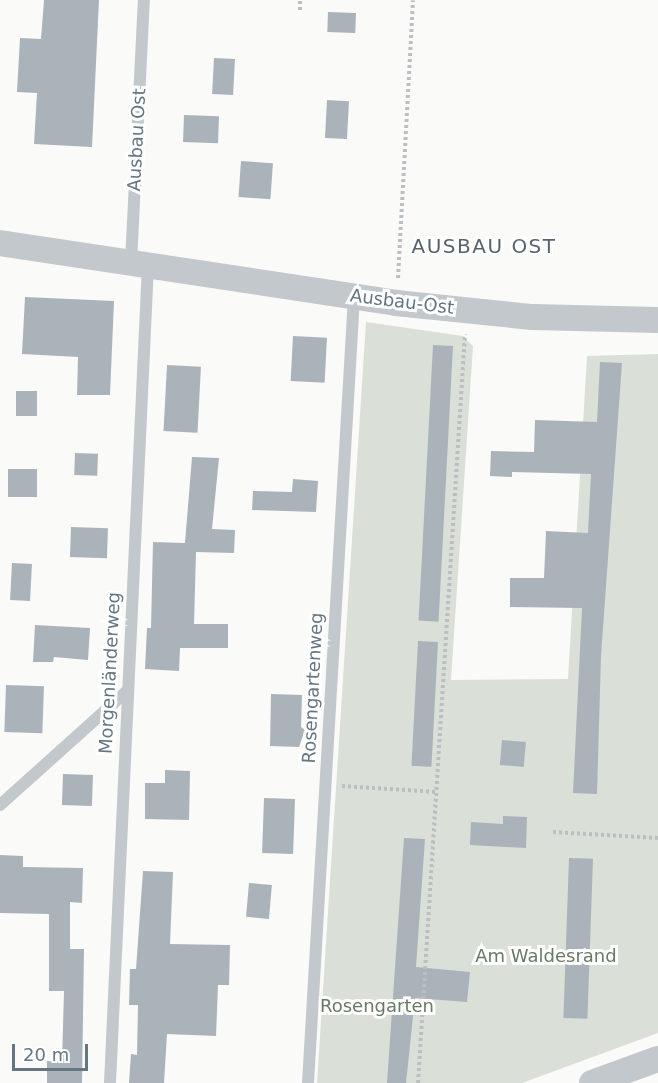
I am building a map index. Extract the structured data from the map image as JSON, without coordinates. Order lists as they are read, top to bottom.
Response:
{
  "streets": {
    "street": ["Ausbau-Ost"],
    "lane": ["Ausbau Ost", "Morgenländerweg", "Rosengartenweg"]
  },
  "crossings": [
    ["Ausbau Ost", "Ausbau-Ost"],
    ["Ausbau Ost", "Morgenländerweg"],
    ["Ausbau-Ost", "Morgenländerweg"],
    ["Ausbau-Ost", "Rosengartenweg"]
  ],
  "districts": ["AUSBAU OST"],
  "parks": ["Am Waldesrand", "Rosengarten"],
  "scale_bar": "20 m"
}
